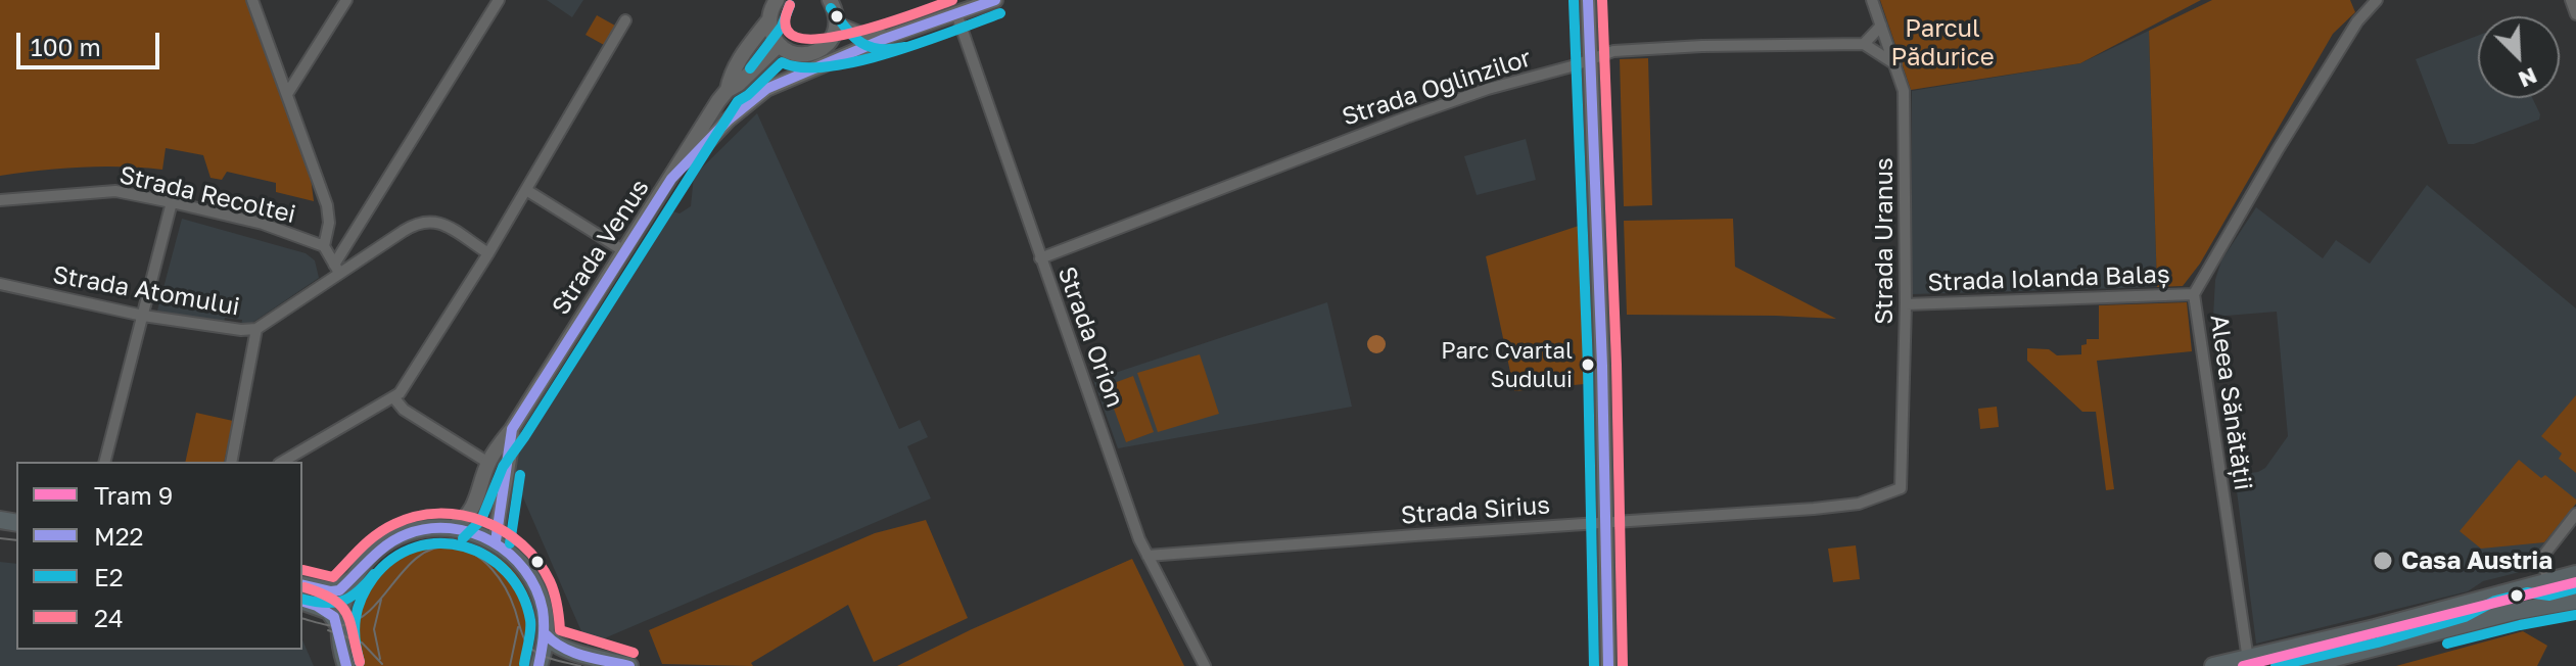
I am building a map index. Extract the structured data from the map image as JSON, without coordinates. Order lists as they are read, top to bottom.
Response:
{
  "streets": {
    "main road": ["Strada Venus"],
    "street": [
      "Strada Oglinzilor",
      "Strada Recoltei",
      "Strada Uranus",
      "Strada Iolanda Balaș",
      "Strada Atomului",
      "Strada Orion",
      "Aleea Sănătății",
      "Strada Sirius"
    ]
  },
  "crossings": [
    ["Strada Oglinzilor", "Strada Orion"],
    ["Strada Recoltei", "Strada Atomului"],
    ["Strada Uranus", "Strada Iolanda Balaș"],
    ["Strada Uranus", "Strada Sirius"],
    ["Strada Iolanda Balaș", "Aleea Sănătății"],
    ["Strada Orion", "Strada Sirius"]
  ],
  "parks": ["Parcul Pădurice"],
  "places": ["Parc Cvartal Sudului", "Casa Austria"],
  "lines": [
    "transit line M22",
    "transit line 24",
    "transit line E2",
    "tram line 9"
  ],
  "legend": [
    "Tram 9",
    "M22",
    "E2",
    "24"
  ],
  "scale_bar": "100 m",
  "north": "bottom right"
}
